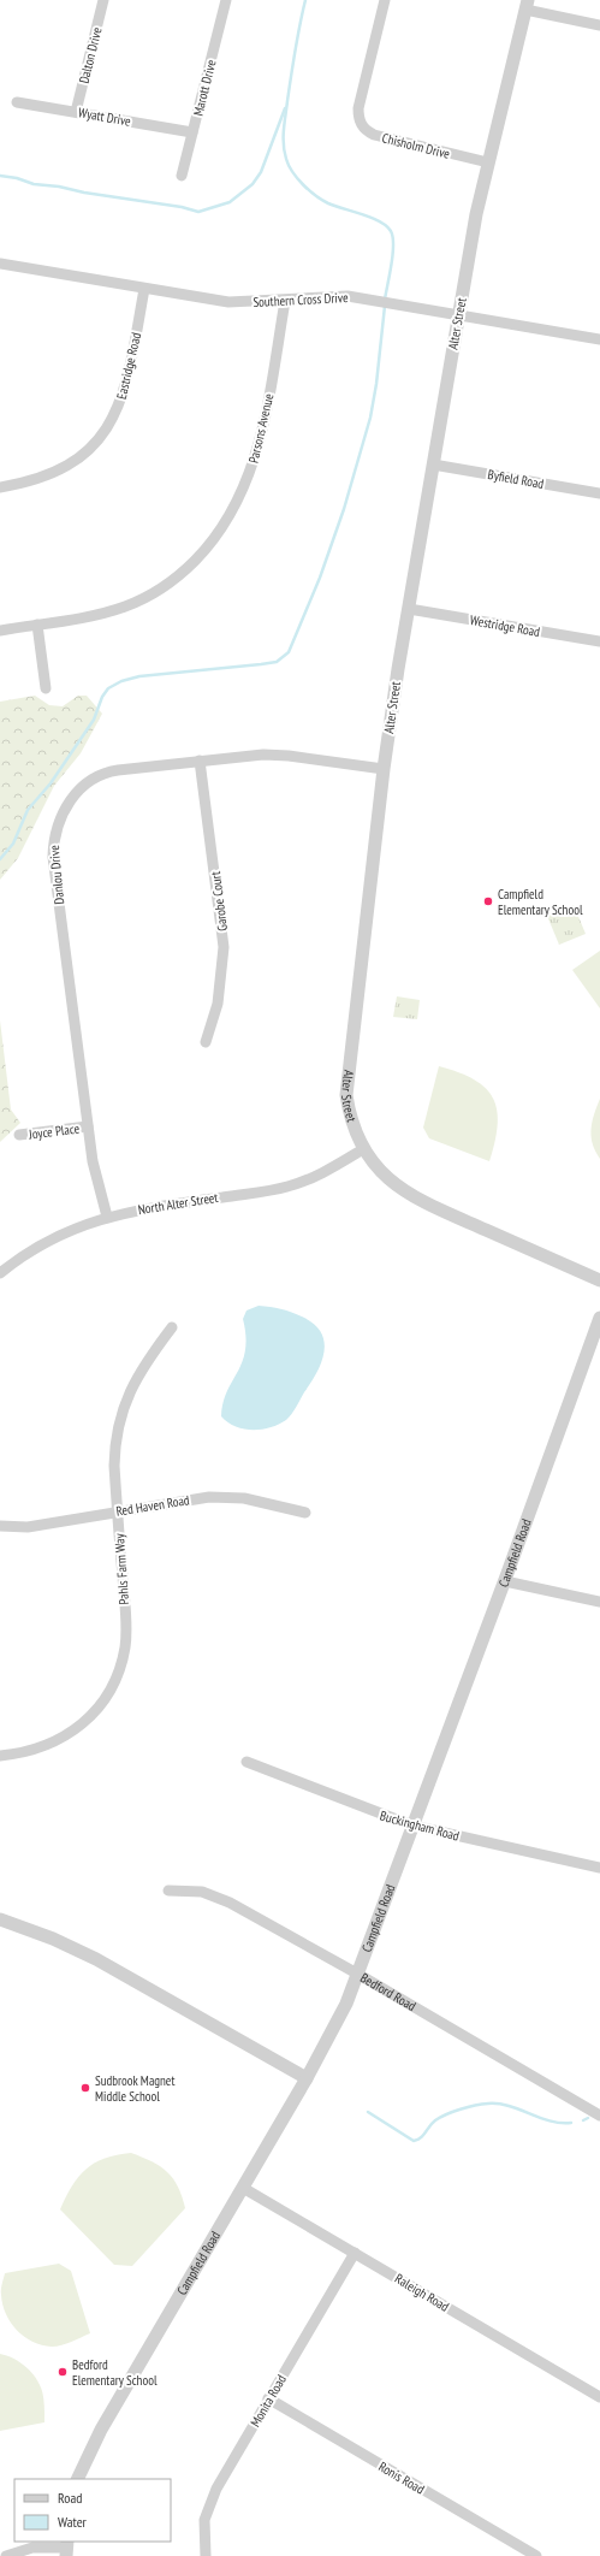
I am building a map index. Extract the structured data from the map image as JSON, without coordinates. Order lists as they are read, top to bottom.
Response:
{
  "streets": {
    "street": [
      "Dalton Drive",
      "Marott Drive",
      "Wyatt Drive",
      "Chisholm Drive",
      "Southern Cross Drive",
      "Alter Street",
      "Eastridge Road",
      "Parsons Avenue",
      "Byfield Road",
      "Westridge Road",
      "Danlou Drive",
      "Garobe Court",
      "Joyce Place",
      "North Alter Street",
      "Red Haven Road",
      "Campfield Road",
      "Pahls Farm Way",
      "Buckingham Road",
      "Bedford Road",
      "Raleigh Road",
      "Monita Road",
      "Ronis Road"
    ]
  },
  "crossings": [
    ["Dalton Drive", "Wyatt Drive"],
    ["Marott Drive", "Wyatt Drive"],
    ["Chisholm Drive", "Alter Street"],
    ["Southern Cross Drive", "Alter Street"],
    ["Southern Cross Drive", "Eastridge Road"],
    ["Southern Cross Drive", "Parsons Avenue"],
    ["Alter Street", "Byfield Road"],
    ["Alter Street", "Westridge Road"],
    ["Alter Street", "Danlou Drive"],
    ["Alter Street", "North Alter Street"],
    ["Danlou Drive", "Garobe Court"],
    ["Danlou Drive", "Joyce Place"],
    ["Danlou Drive", "North Alter Street"],
    ["Red Haven Road", "Pahls Farm Way"],
    ["Campfield Road", "Buckingham Road"],
    ["Campfield Road", "Bedford Road"],
    ["Campfield Road", "Raleigh Road"],
    ["Raleigh Road", "Monita Road"],
    ["Monita Road", "Ronis Road"]
  ],
  "places": ["Campfield Elementary School", "Sudbrook Magnet Middle School", "Bedford Elementary School"],
  "legend": ["Road", "Water"]
}
